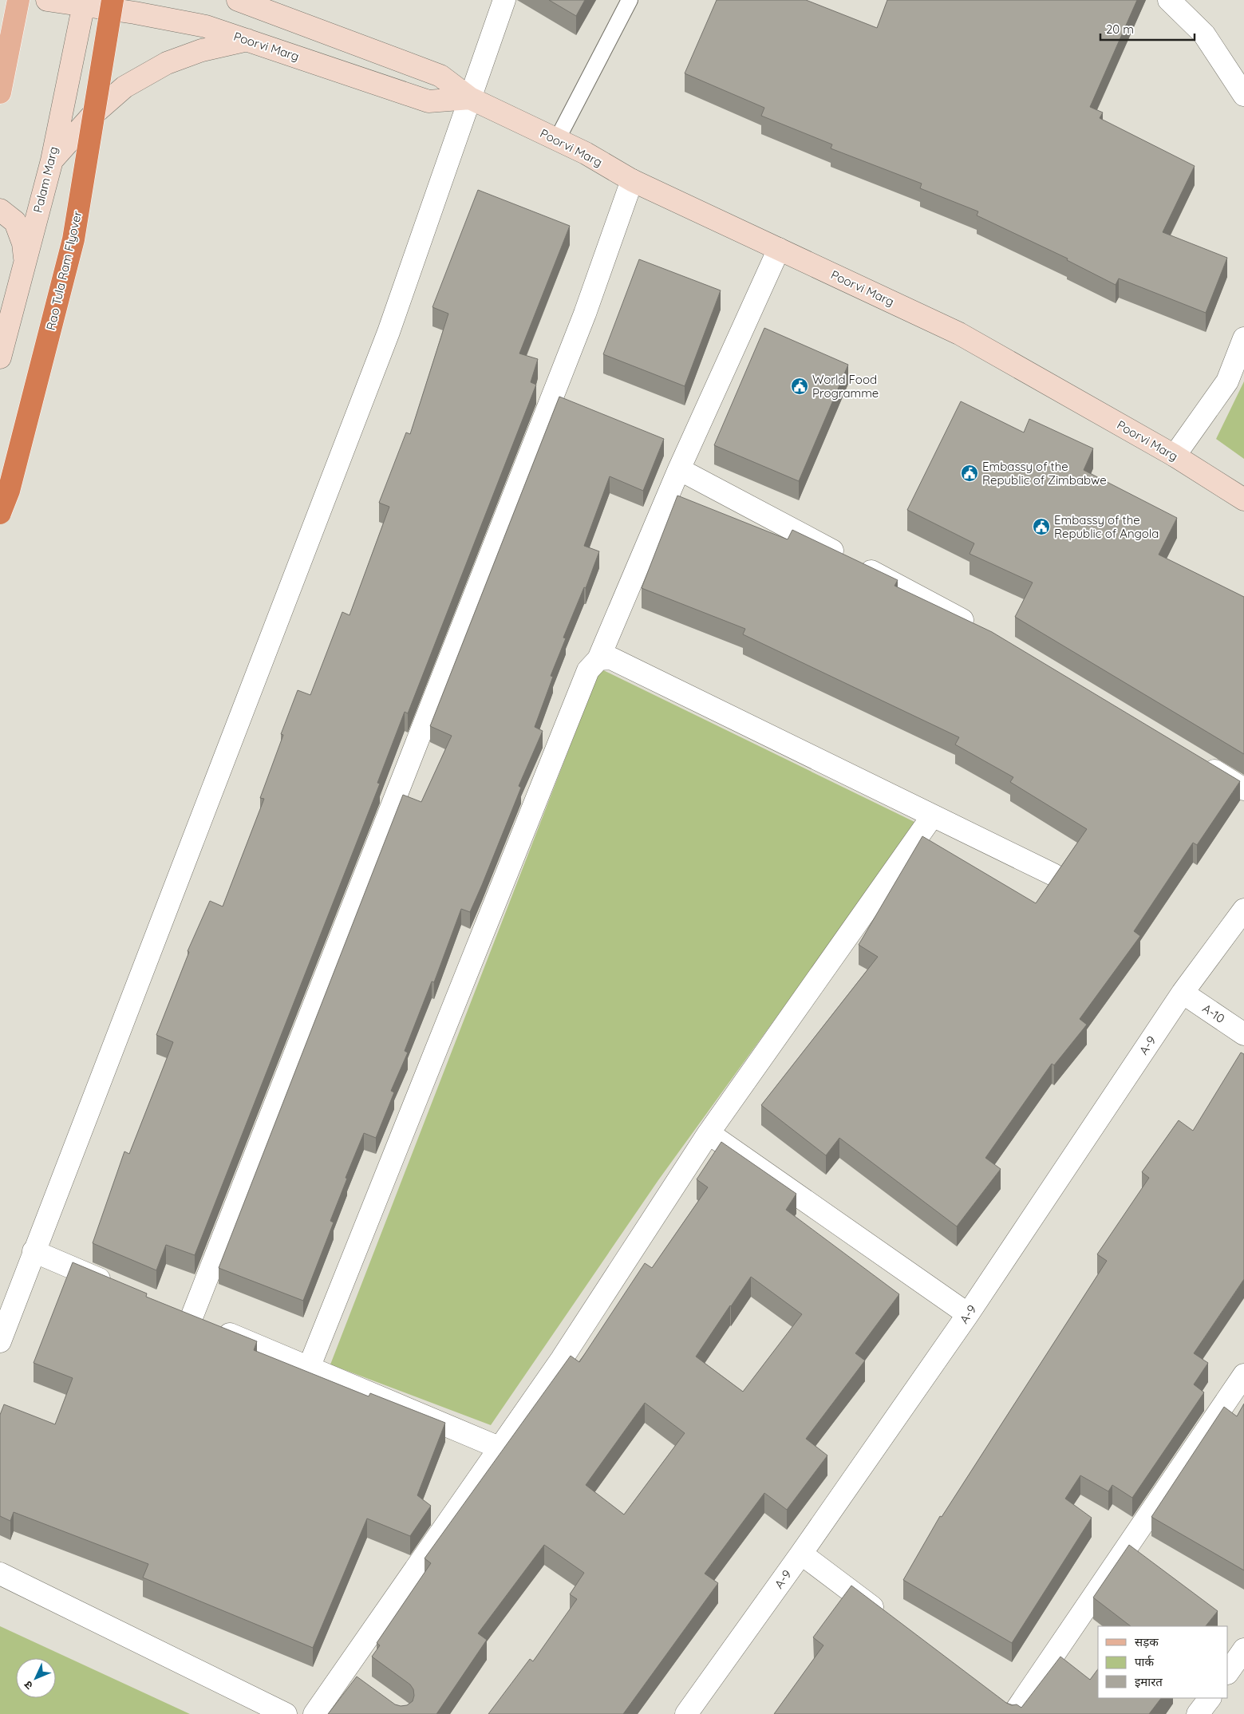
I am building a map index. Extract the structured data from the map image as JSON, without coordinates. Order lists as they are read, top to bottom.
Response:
{
  "streets": {
    "highway": ["Rao Tula Ram Flyover"],
    "main road": ["Poorvi Marg", "Palam Marg"],
    "street": ["A-10", "A-9"]
  },
  "crossings": [
    ["Poorvi Marg", "Palam Marg"],
    ["A-10", "A-9"]
  ],
  "places": {
    "public building": ["World Food Programme", "Embassy of the Republic of Zimbabwe", "Embassy of the Republic of Angola"]
  },
  "legend": ["सड़क", "पार्क", "इमारत"],
  "scale_bar": "20 m",
  "north": "bottom left"
}
